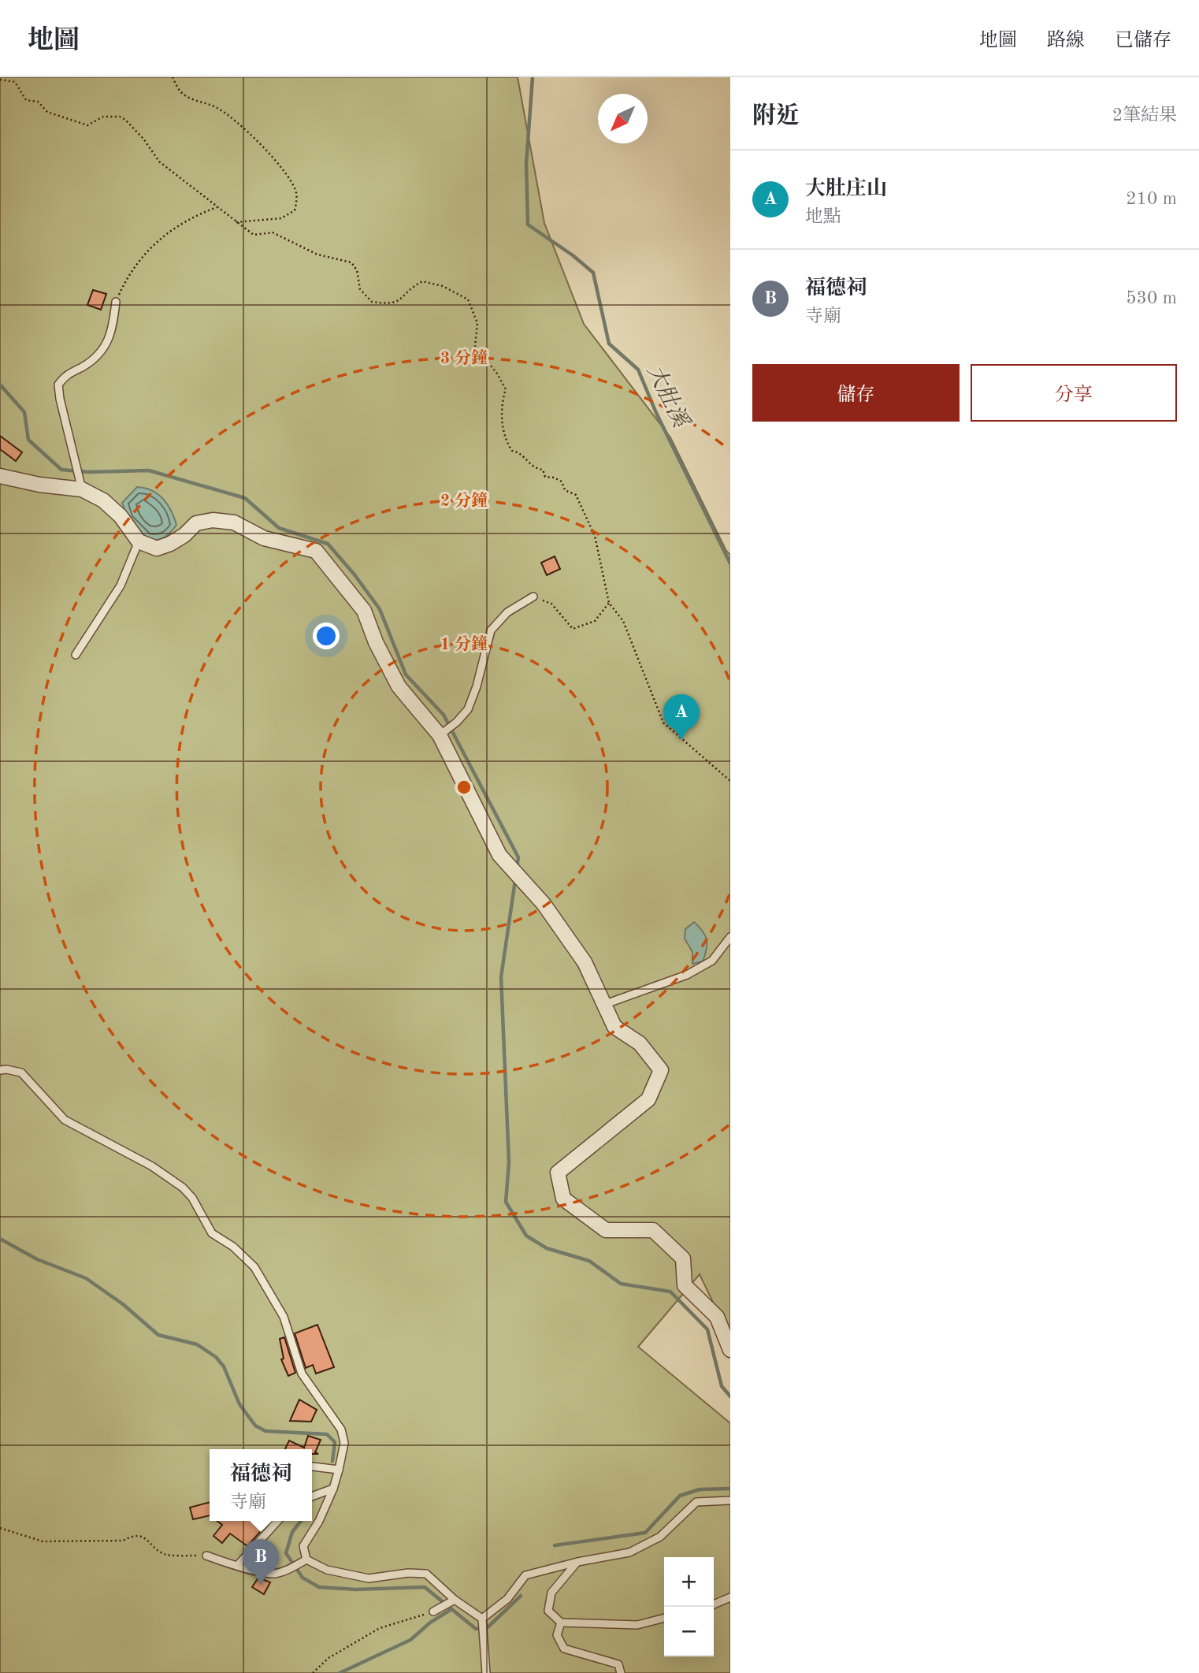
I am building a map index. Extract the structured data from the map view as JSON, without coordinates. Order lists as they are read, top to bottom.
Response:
{
  "water": ["大肚溪"],
  "north": "bottom left",
  "page": {
    "header": "地圖",
    "nav": ["地圖", "路線", "已儲存"],
    "heading": ["附近", "2筆結果"],
    "list": [
      {
        "mark": "A",
        "name": "大肚庄山",
        "note": "地點",
        "value": "210 m"
      },
      {
        "mark": "B",
        "name": "福德祠",
        "note": "寺廟",
        "value": "530 m"
      }
    ],
    "buttons": ["儲存", "分享"],
    "pins": ["A", "B"],
    "popup": ["福德祠", "寺廟"],
    "map_buttons": ["+", "−"]
  },
  "rings": ["3 分鐘", "2 分鐘", "1 分鐘"]
}
